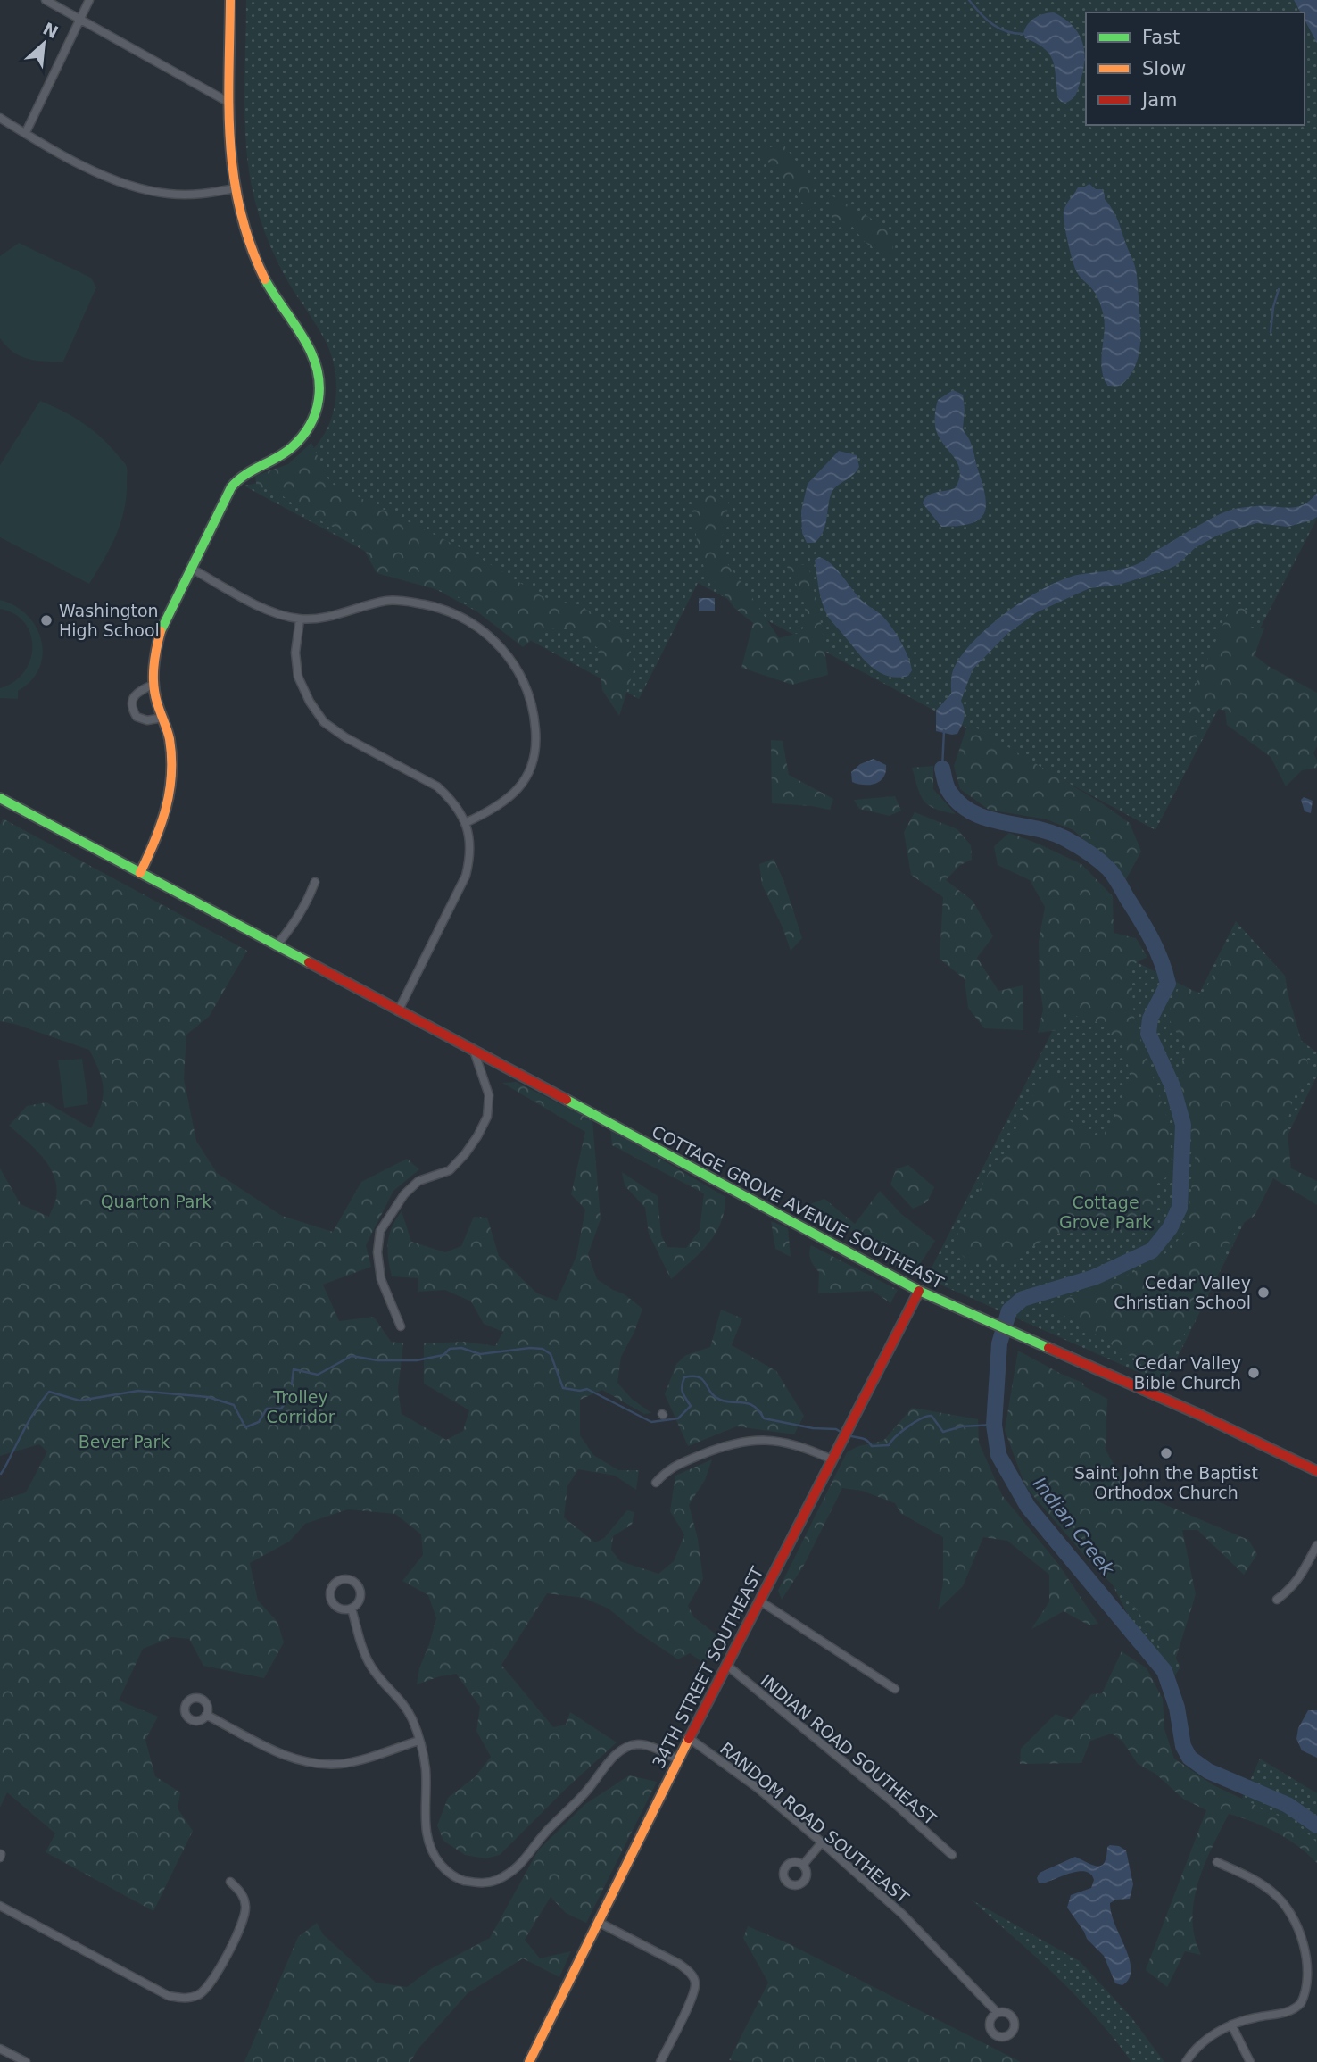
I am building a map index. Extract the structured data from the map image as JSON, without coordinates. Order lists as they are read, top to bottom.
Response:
{
  "streets": {
    "street": [
      "COTTAGE GROVE AVENUE SOUTHEAST",
      "34TH STREET SOUTHEAST",
      "INDIAN ROAD SOUTHEAST",
      "RANDOM ROAD SOUTHEAST"
    ]
  },
  "crossings": [
    ["COTTAGE GROVE AVENUE SOUTHEAST", "34TH STREET SOUTHEAST"],
    ["34TH STREET SOUTHEAST", "INDIAN ROAD SOUTHEAST"],
    ["34TH STREET SOUTHEAST", "RANDOM ROAD SOUTHEAST"]
  ],
  "water": ["Indian Creek"],
  "parks": [
    "Quarton Park",
    "Cottage Grove Park",
    "Trolley Corridor",
    "Bever Park"
  ],
  "places": [
    "Washington High School",
    "Cedar Valley Christian School",
    "Cedar Valley Bible Church",
    "Saint John the Baptist Orthodox Church"
  ],
  "legend": ["Fast", "Slow", "Jam"],
  "north": "top right"
}
